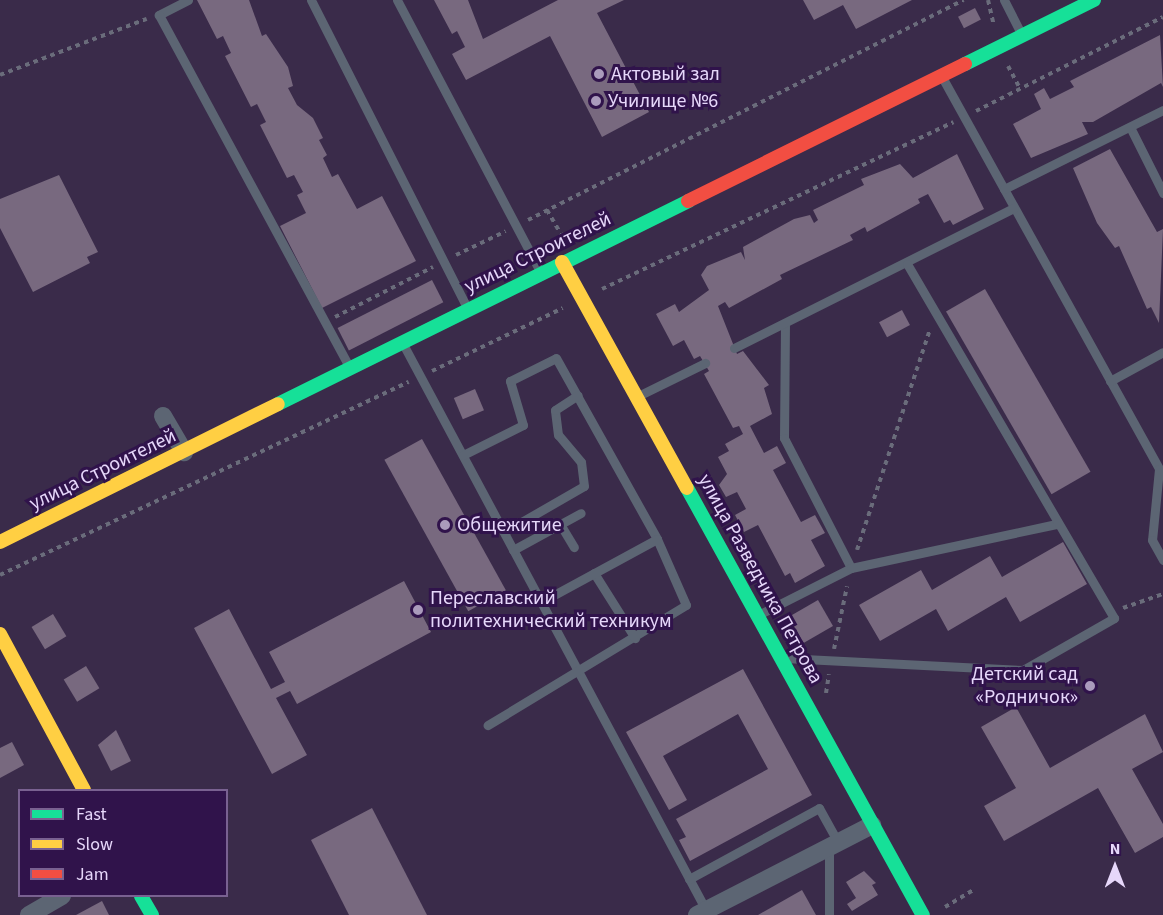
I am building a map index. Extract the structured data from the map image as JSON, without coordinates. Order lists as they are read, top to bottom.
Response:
{
  "streets": {
    "main road": ["улица Строителей", "улица Разведчика Петрова"]
  },
  "crossings": [
    ["улица Строителей", "улица Разведчика Петрова"]
  ],
  "places": [
    "Актовый зал",
    "Училище №6",
    "Общежитие",
    "Переславский политехнический техникум",
    "Детский сад «Родничок»"
  ],
  "legend": ["Fast", "Slow", "Jam"],
  "north": "top"
}
